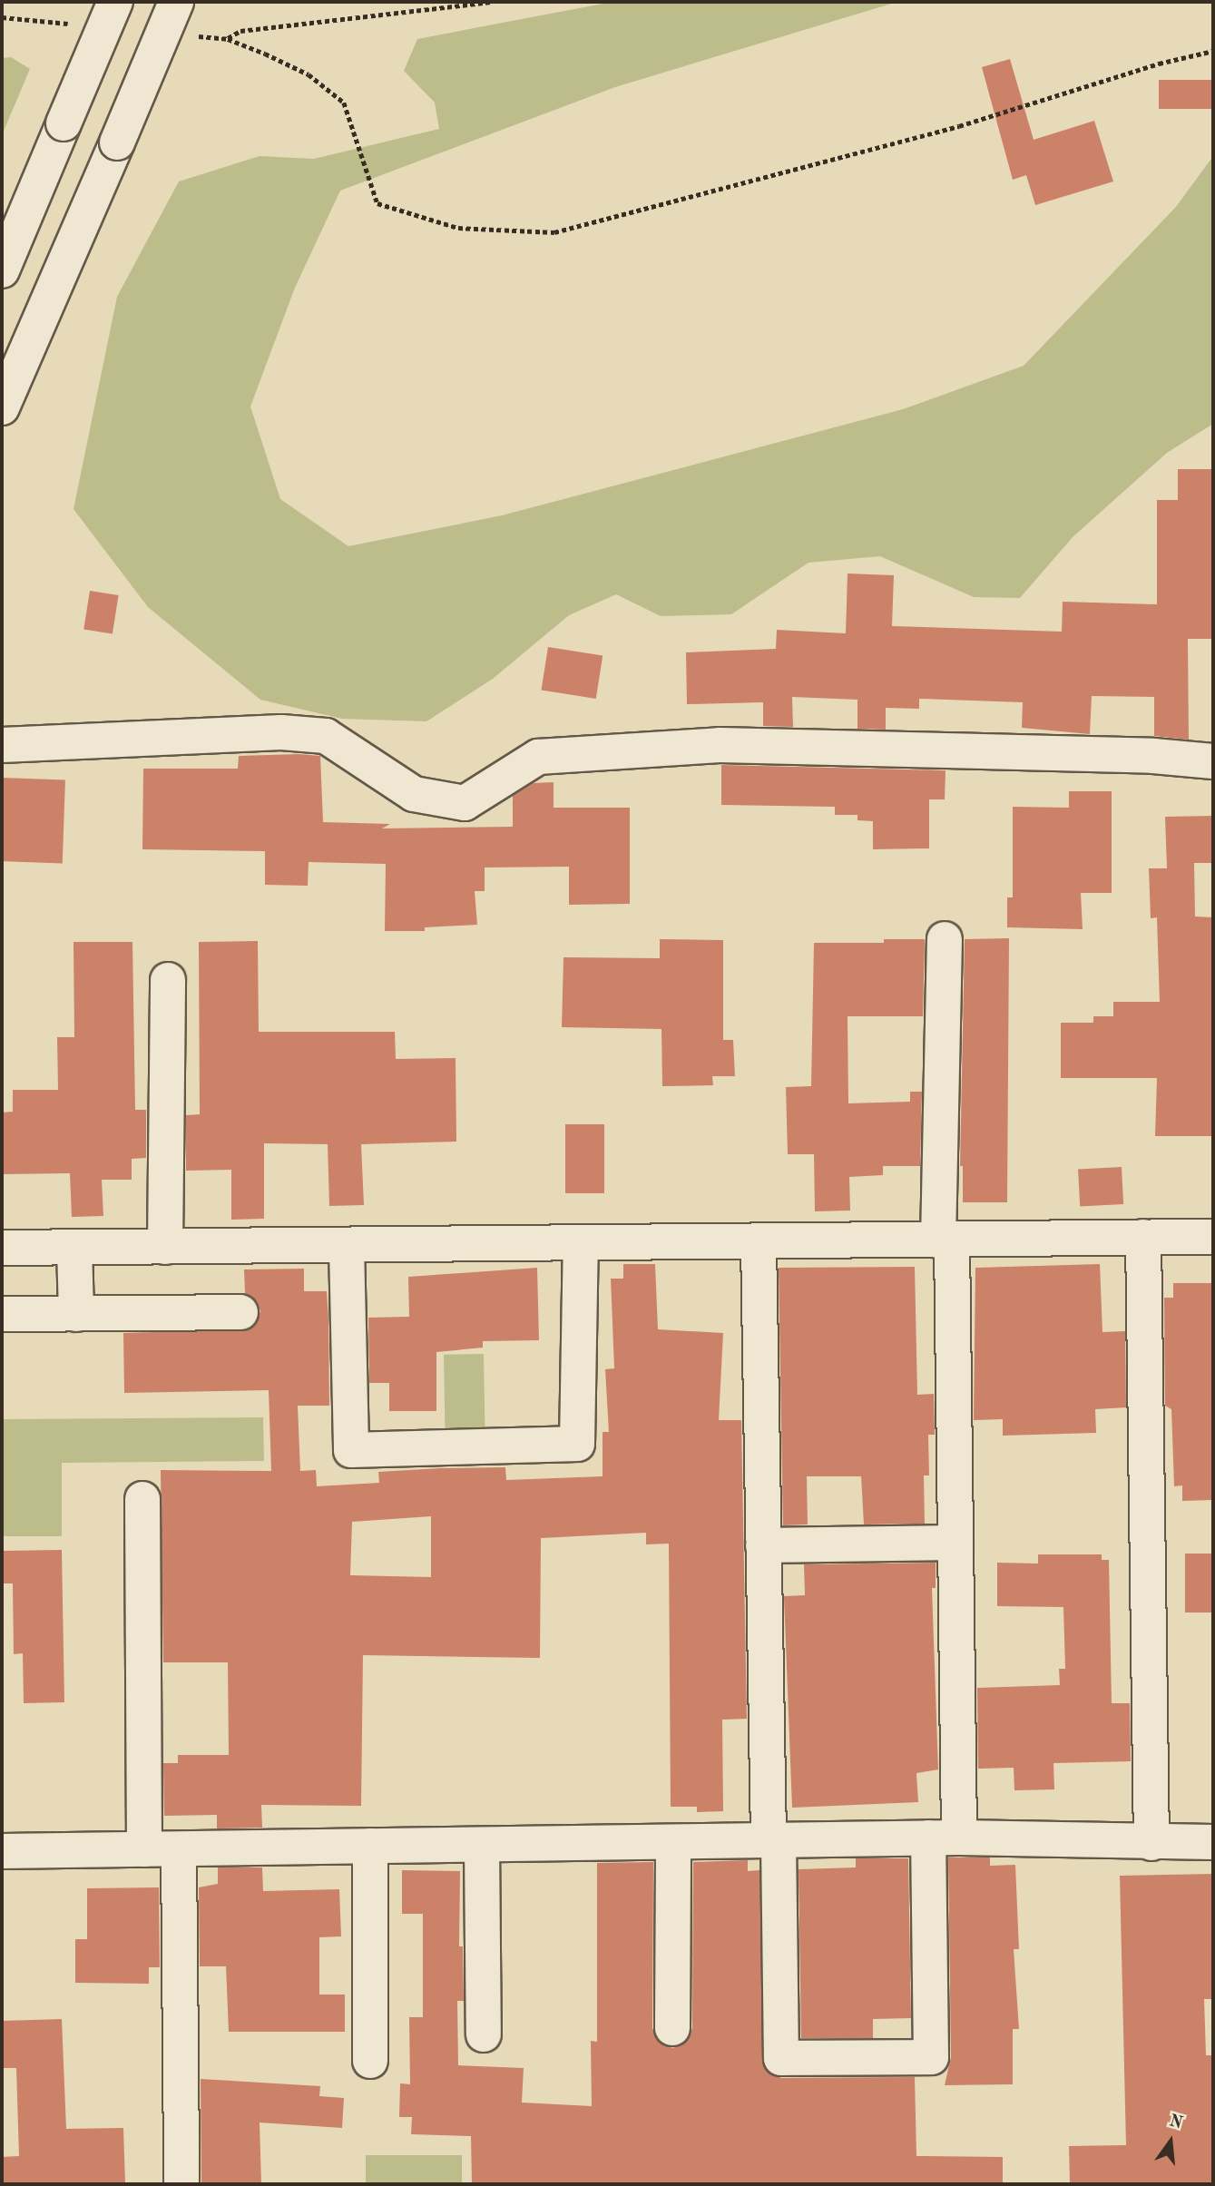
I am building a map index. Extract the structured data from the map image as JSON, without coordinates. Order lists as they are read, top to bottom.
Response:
{
  "north": "top"
}
